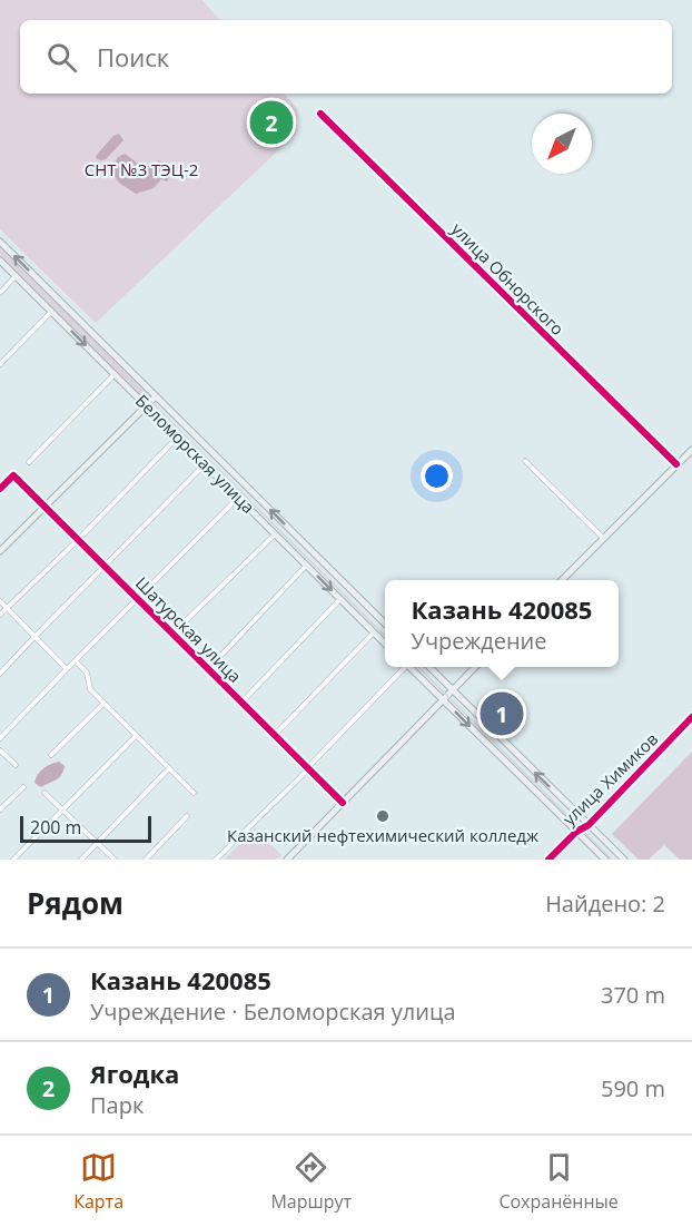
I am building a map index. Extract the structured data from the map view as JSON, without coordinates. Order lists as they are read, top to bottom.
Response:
{
  "streets": {
    "main road": ["Беломорская улица", "улица Химиков"],
    "street": ["улица Обнорского", "Шатурская улица"]
  },
  "parks": ["СНТ №3 ТЭЦ-2"],
  "places": ["Казанский нефтехимический колледж"],
  "scale_bar": "200 m",
  "north": "bottom left",
  "page": {
    "search": "Поиск",
    "pins": ["2", "1"],
    "popup": ["Казань 420085", "Учреждение"],
    "scale": "200 m",
    "heading": ["Рядом", "Найдено: 2"],
    "list": [
      {
        "mark": "1",
        "name": "Казань 420085",
        "note": "Учреждение · Беломорская улица",
        "value": "370 m"
      },
      {
        "mark": "2",
        "name": "Ягодка",
        "note": "Парк",
        "value": "590 m"
      }
    ],
    "nav": ["Карта", "Маршрут", "Сохранённые"]
  }
}
